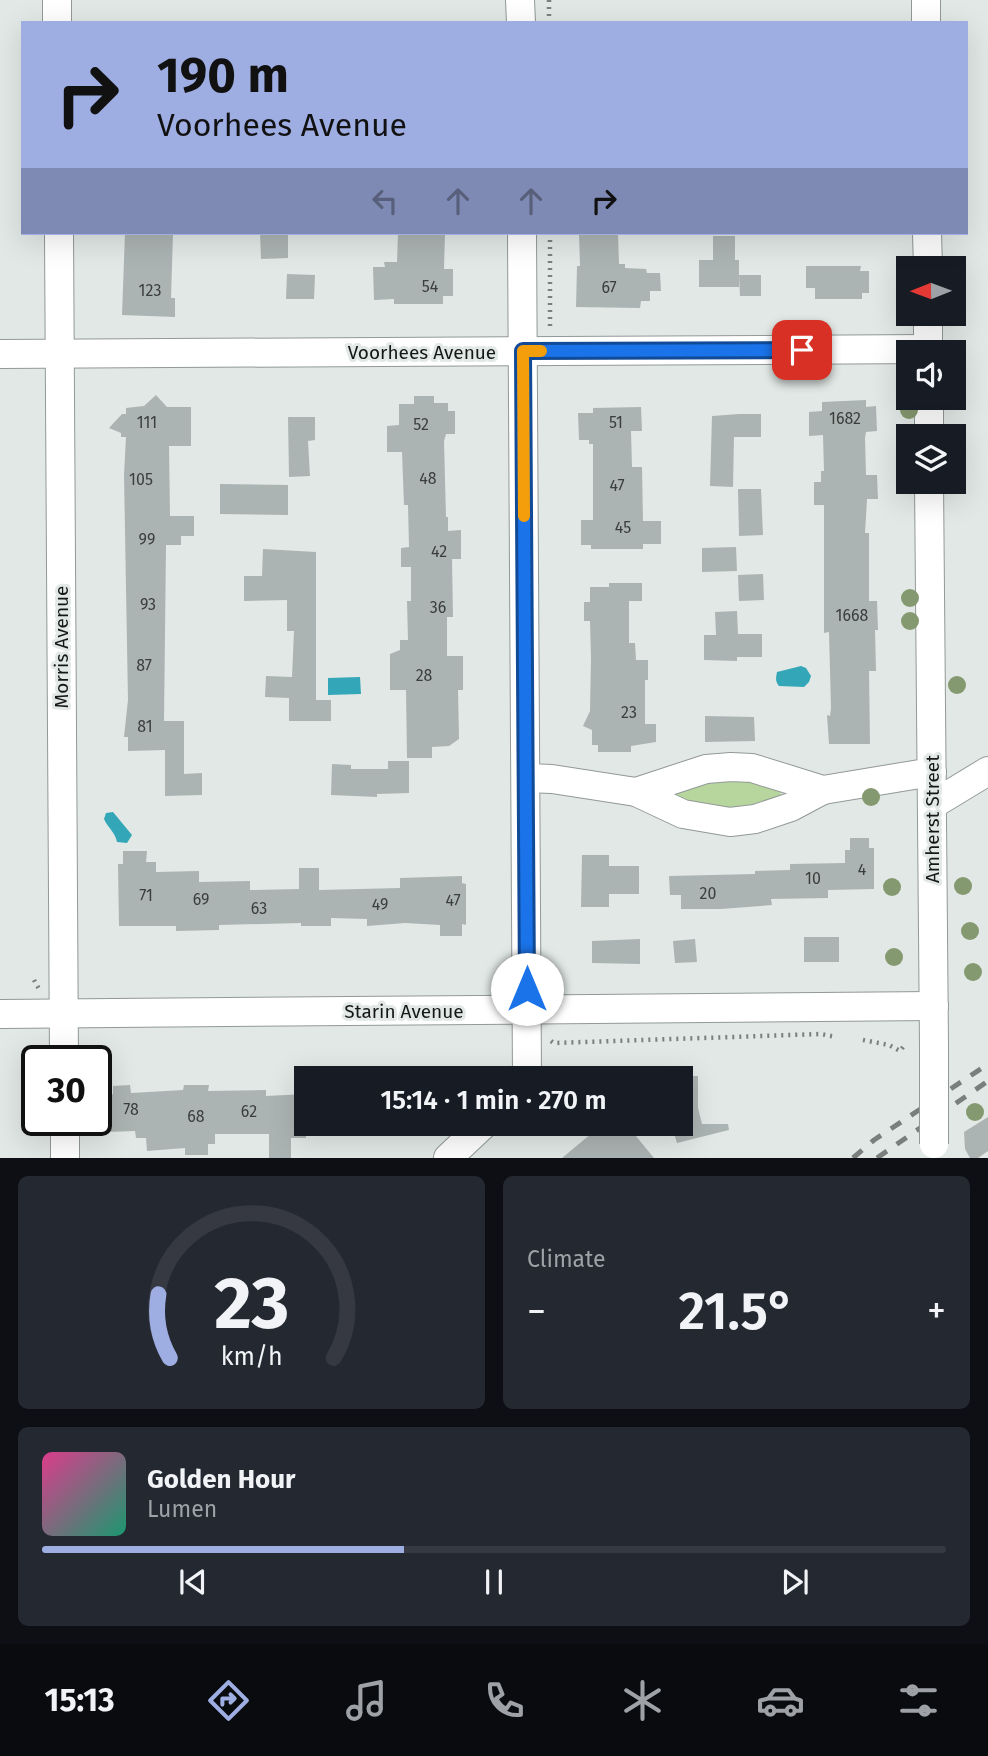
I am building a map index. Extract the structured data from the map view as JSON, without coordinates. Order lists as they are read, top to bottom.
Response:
{
  "streets": {
    "street": [
      "Voorhees Avenue",
      "Morris Avenue",
      "Amherst Street",
      "Starin Avenue"
    ]
  },
  "crossings": [
    ["Voorhees Avenue", "Morris Avenue"],
    ["Morris Avenue", "Starin Avenue"],
    ["Amherst Street", "Starin Avenue"]
  ],
  "house_numbers": [
    "54",
    "67",
    "123",
    "1682",
    "111",
    "51",
    "52",
    "48",
    "105",
    "47",
    "45",
    "99",
    "42",
    "93",
    "36",
    "1668",
    "87",
    "28",
    "23",
    "81",
    "4",
    "10",
    "20",
    "71",
    "69",
    "47",
    "49",
    "63",
    "78",
    "62",
    "68"
  ],
  "north": "left",
  "page": {
    "turn": ["190 m", "Voorhees Avenue"],
    "limit": "30",
    "trip": "15:14 · 1 min · 270 m",
    "tile": "Climate",
    "heat": ["−", "21.5°", "+"],
    "song": ["Golden Hour", "Lumen"],
    "tabs": "15:13",
    "gauge": ["23", "km/h"]
  }
}
